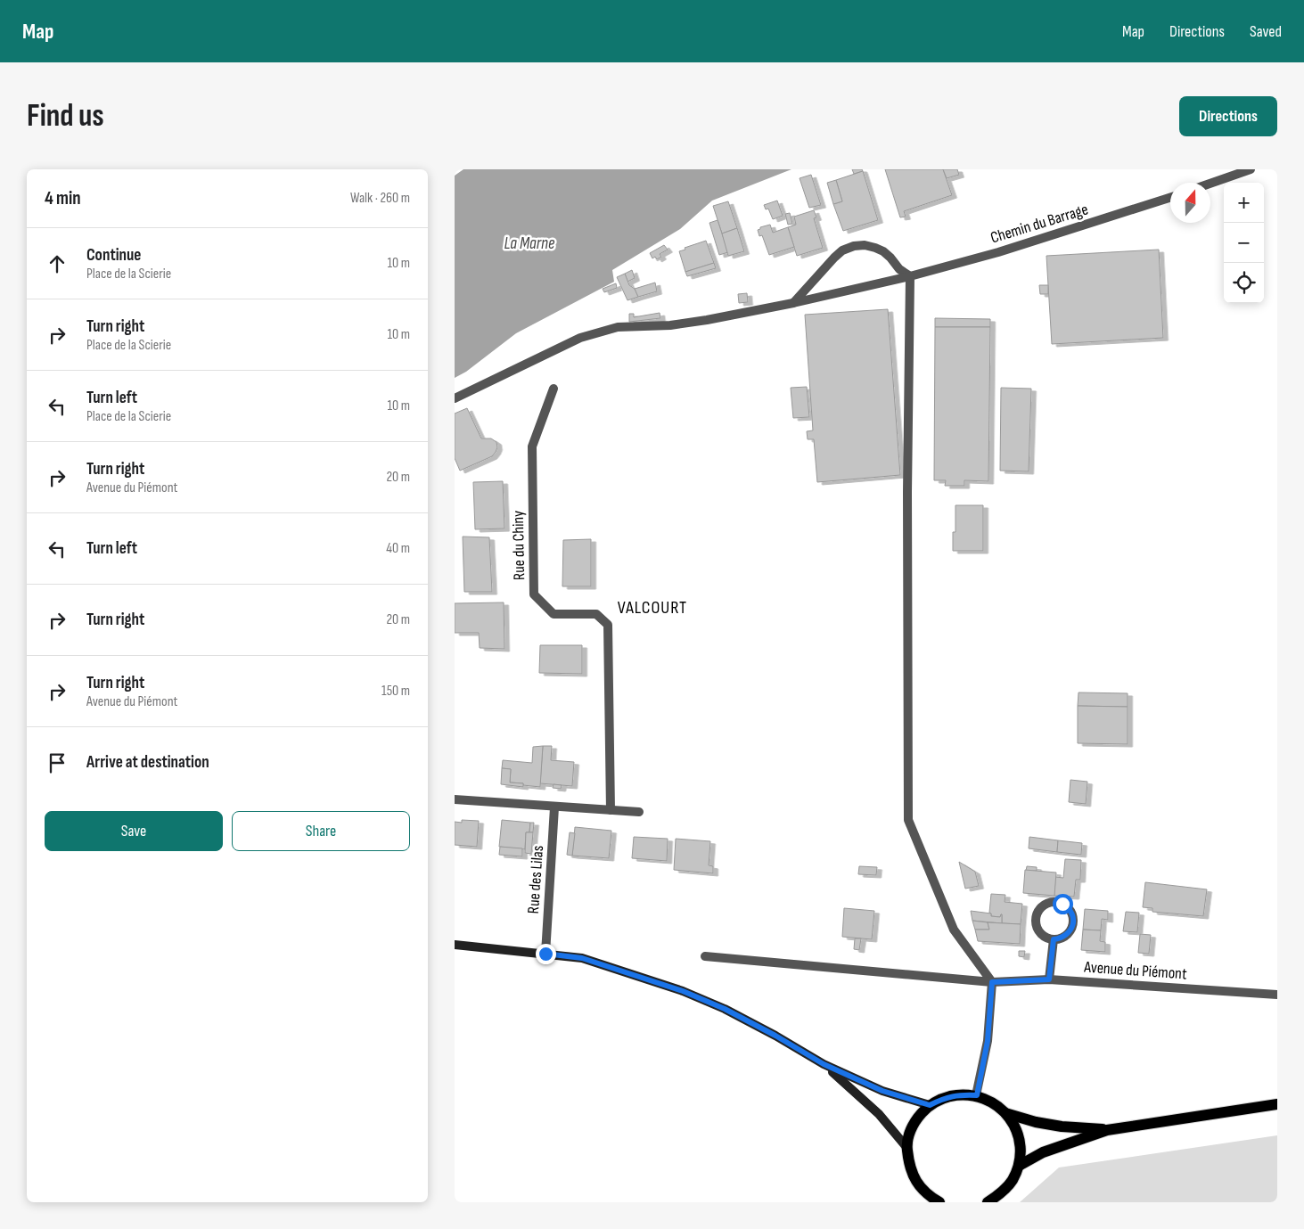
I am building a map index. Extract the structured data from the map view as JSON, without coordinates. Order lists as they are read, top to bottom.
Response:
{
  "streets": {
    "street": [
      "Chemin du Barrage",
      "Rue du Chiny",
      "Rue des Lilas",
      "Avenue du Piémont"
    ]
  },
  "districts": ["VALCOURT"],
  "water": ["La Marne"],
  "north": "top",
  "page": {
    "header": "Map",
    "nav": ["Map", "Directions", "Saved"],
    "buttons": [
      "Directions",
      ["Save", "Share"]
    ],
    "title": "Find us",
    "heading": ["4 min", "Walk · 260 m"],
    "map_buttons": ["+", "−"],
    "list": [
      ["Continue", "Place de la Scierie", "10 m"],
      ["Turn right", "Place de la Scierie", "10 m"],
      ["Turn left", "Place de la Scierie", "10 m"],
      ["Turn right", "Avenue du Piémont", "20 m"],
      ["Turn left", "40 m"],
      ["Turn right", "20 m"],
      ["Turn right", "Avenue du Piémont", "150 m"],
      "Arrive at destination"
    ]
  }
}
